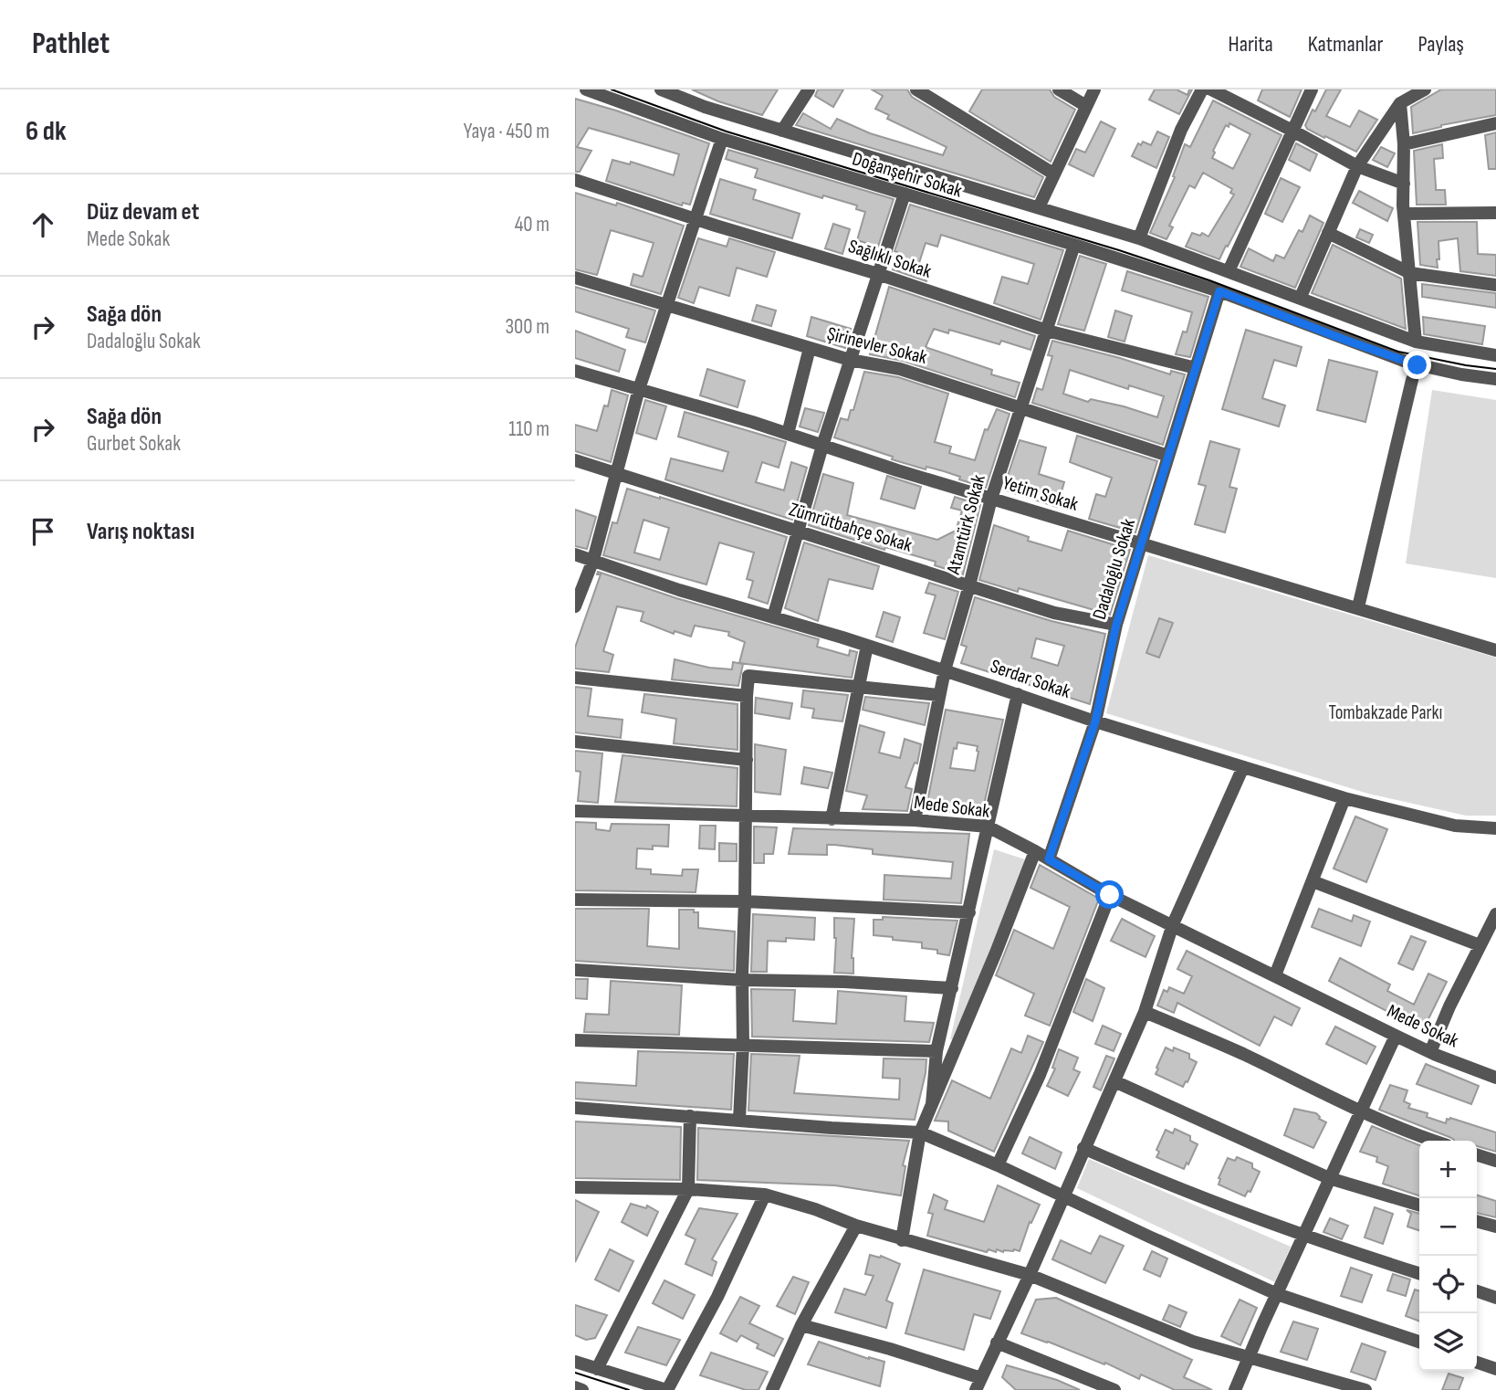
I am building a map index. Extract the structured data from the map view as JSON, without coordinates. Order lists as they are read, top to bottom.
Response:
{
  "streets": {
    "street": [
      "Doğanşehir Sokak",
      "Sağlıklı Sokak",
      "Şirinevler Sokak",
      "Yetim Sokak",
      "Atamtürk Sokak",
      "Zümrütbahçe Sokak",
      "Dadaloğlu Sokak",
      "Serdar Sokak",
      "Mede Sokak"
    ]
  },
  "crossings": [
    ["Doğanşehir Sokak", "Atamtürk Sokak"],
    ["Doğanşehir Sokak", "Dadaloğlu Sokak"],
    ["Sağlıklı Sokak", "Atamtürk Sokak"],
    ["Sağlıklı Sokak", "Dadaloğlu Sokak"],
    ["Şirinevler Sokak", "Atamtürk Sokak"],
    ["Şirinevler Sokak", "Dadaloğlu Sokak"],
    ["Yetim Sokak", "Atamtürk Sokak"],
    ["Yetim Sokak", "Dadaloğlu Sokak"],
    ["Atamtürk Sokak", "Zümrütbahçe Sokak"],
    ["Atamtürk Sokak", "Serdar Sokak"],
    ["Atamtürk Sokak", "Mede Sokak"],
    ["Zümrütbahçe Sokak", "Dadaloğlu Sokak"],
    ["Dadaloğlu Sokak", "Serdar Sokak"],
    ["Dadaloğlu Sokak", "Mede Sokak"]
  ],
  "parks": ["Tombakzade Parkı"],
  "page": {
    "header": "Pathlet",
    "nav": ["Harita", "Katmanlar", "Paylaş"],
    "heading": ["6 dk", "Yaya · 450 m"],
    "list": [
      ["Düz devam et", "Mede Sokak", "40 m"],
      ["Sağa dön", "Dadaloğlu Sokak", "300 m"],
      ["Sağa dön", "Gurbet Sokak", "110 m"],
      "Varış noktası"
    ],
    "map_buttons": ["+", "−"]
  }
}
